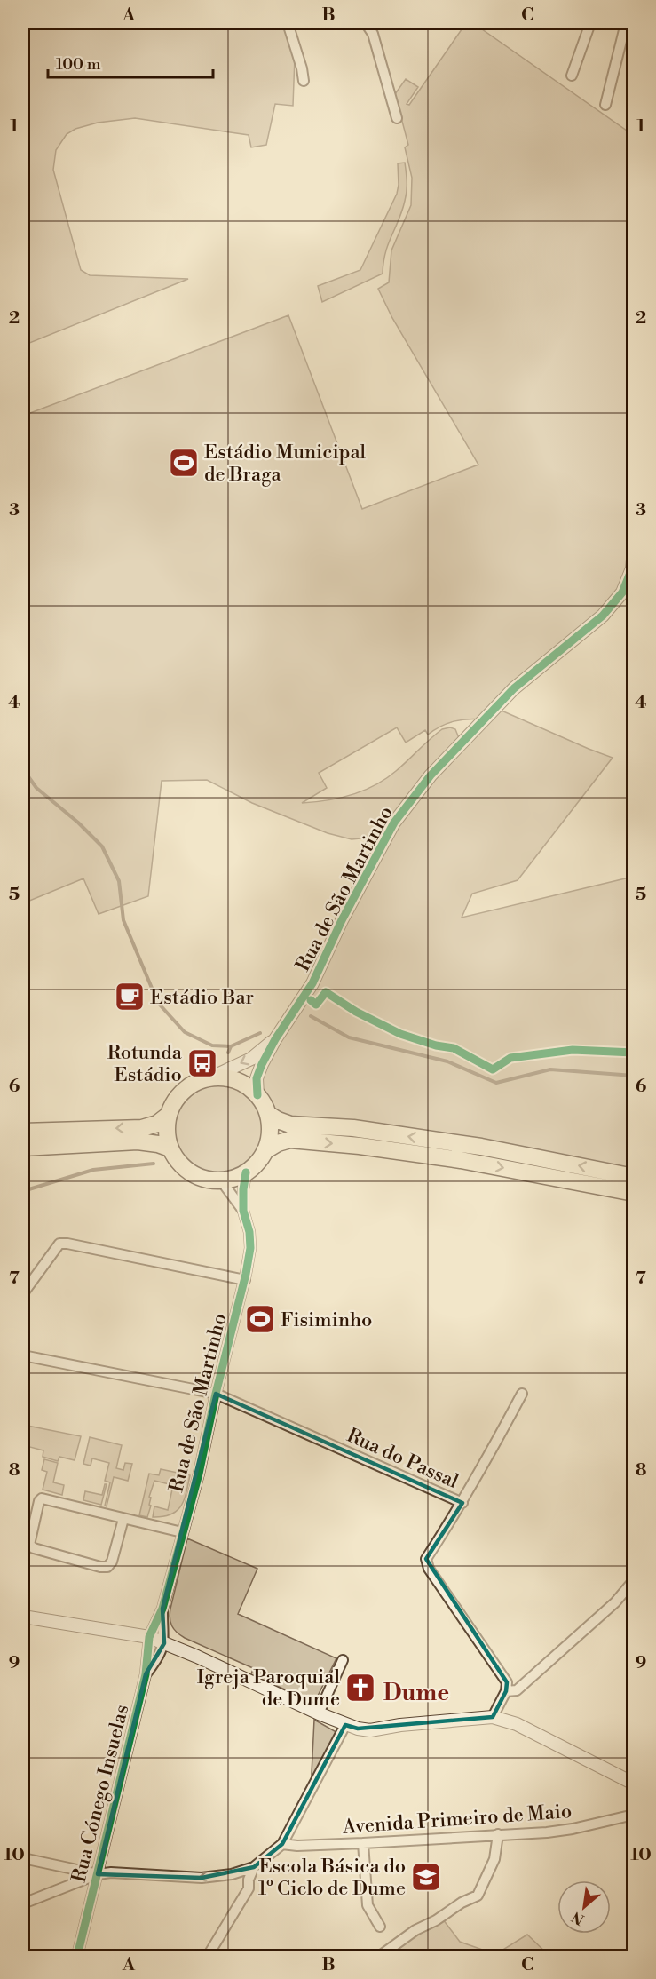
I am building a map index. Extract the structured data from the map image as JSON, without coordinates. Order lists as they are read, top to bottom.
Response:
{
  "streets": {
    "street": [
      "Rua de São Martinho",
      "Rua do Passal",
      "Rua Cónego Insuelas",
      "Avenida Primeiro de Maio"
    ]
  },
  "crossings": [
    ["Rua de São Martinho", "Rua do Passal"],
    ["Rua de São Martinho", "Rua Cónego Insuelas"]
  ],
  "districts": ["Dume"],
  "places": {
    "sports": ["Estádio Municipal de Braga", "Fisiminho"],
    "cafe": ["Estádio Bar"],
    "bus stop": ["Rotunda Estádio"],
    "church": ["Igreja Paroquial de Dume"],
    "school or university": ["Escola Básica do 1º Ciclo de Dume"]
  },
  "scale_bar": "100 m",
  "north": "bottom left",
  "grid": {
    "columns": ["A", "B", "C"],
    "rows": [
      "1",
      "2",
      "3",
      "4",
      "5",
      "6",
      "7",
      "8",
      "9",
      "10"
    ]
  }
}
